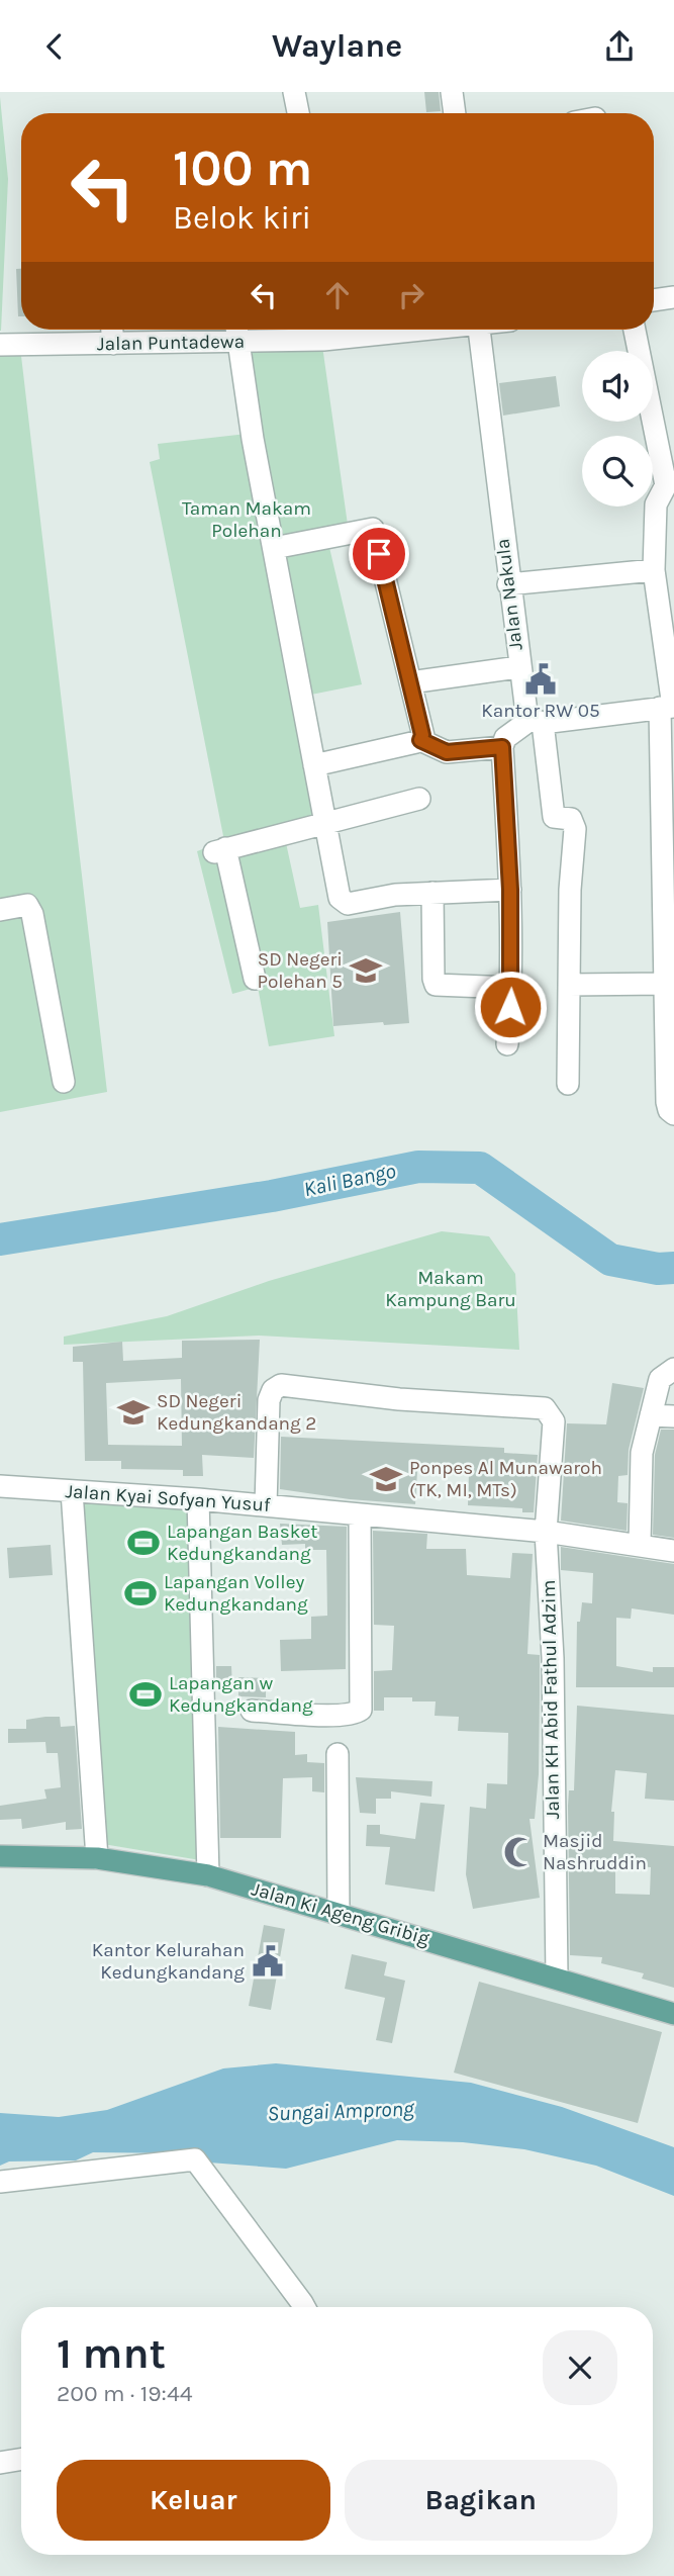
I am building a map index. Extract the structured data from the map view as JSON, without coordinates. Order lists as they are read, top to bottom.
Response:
{
  "streets": {
    "main road": ["Jalan Ki Ageng Gribig"],
    "street": [
      "Jalan Puntadewa",
      "Jalan Nakula",
      "Jalan Kyai Sofyan Yusuf",
      "Jalan KH Abid Fathul Adzim"
    ]
  },
  "crossings": [
    ["Jalan Kyai Sofyan Yusuf", "Jalan KH Abid Fathul Adzim"],
    ["Jalan KH Abid Fathul Adzim", "Jalan Ki Ageng Gribig"]
  ],
  "water": ["Kali Bango", "Sungai Amprong"],
  "parks": ["Taman Makam Polehan", "Makam Kampung Baru"],
  "places": {
    "public building": ["Kantor RW 05", "Kantor Kelurahan Kedungkandang"],
    "school or university": ["SD Negeri Polehan 5", "SD Negeri Kedungkandang 2", "Ponpes Al Munawaroh (TK, MI, MTs)"],
    "sports": ["Lapangan Basket Kedungkandang", "Lapangan Volley Kedungkandang", "Lapangan w Kedungkandang"],
    "mosque": ["Masjid Nashruddin"]
  },
  "page": {
    "header": "Waylane",
    "turn": ["100 m", "Belok kiri"],
    "heading": ["1 mnt", "200 m · 19:44"],
    "buttons": ["Keluar", "Bagikan"]
  }
}
